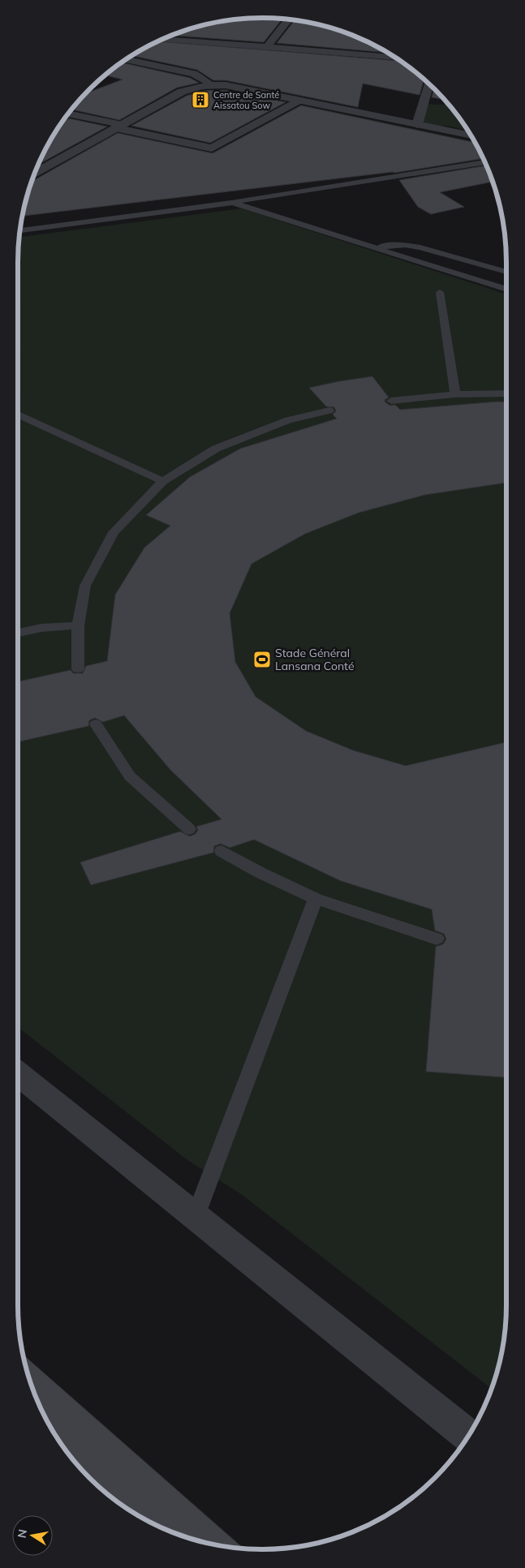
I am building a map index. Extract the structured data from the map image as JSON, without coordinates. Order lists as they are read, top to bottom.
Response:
{
  "places": {
    "building": ["Centre de Santé Aissatou Sow"],
    "sports": ["Stade Général Lansana Conté"]
  },
  "north": "left"
}
